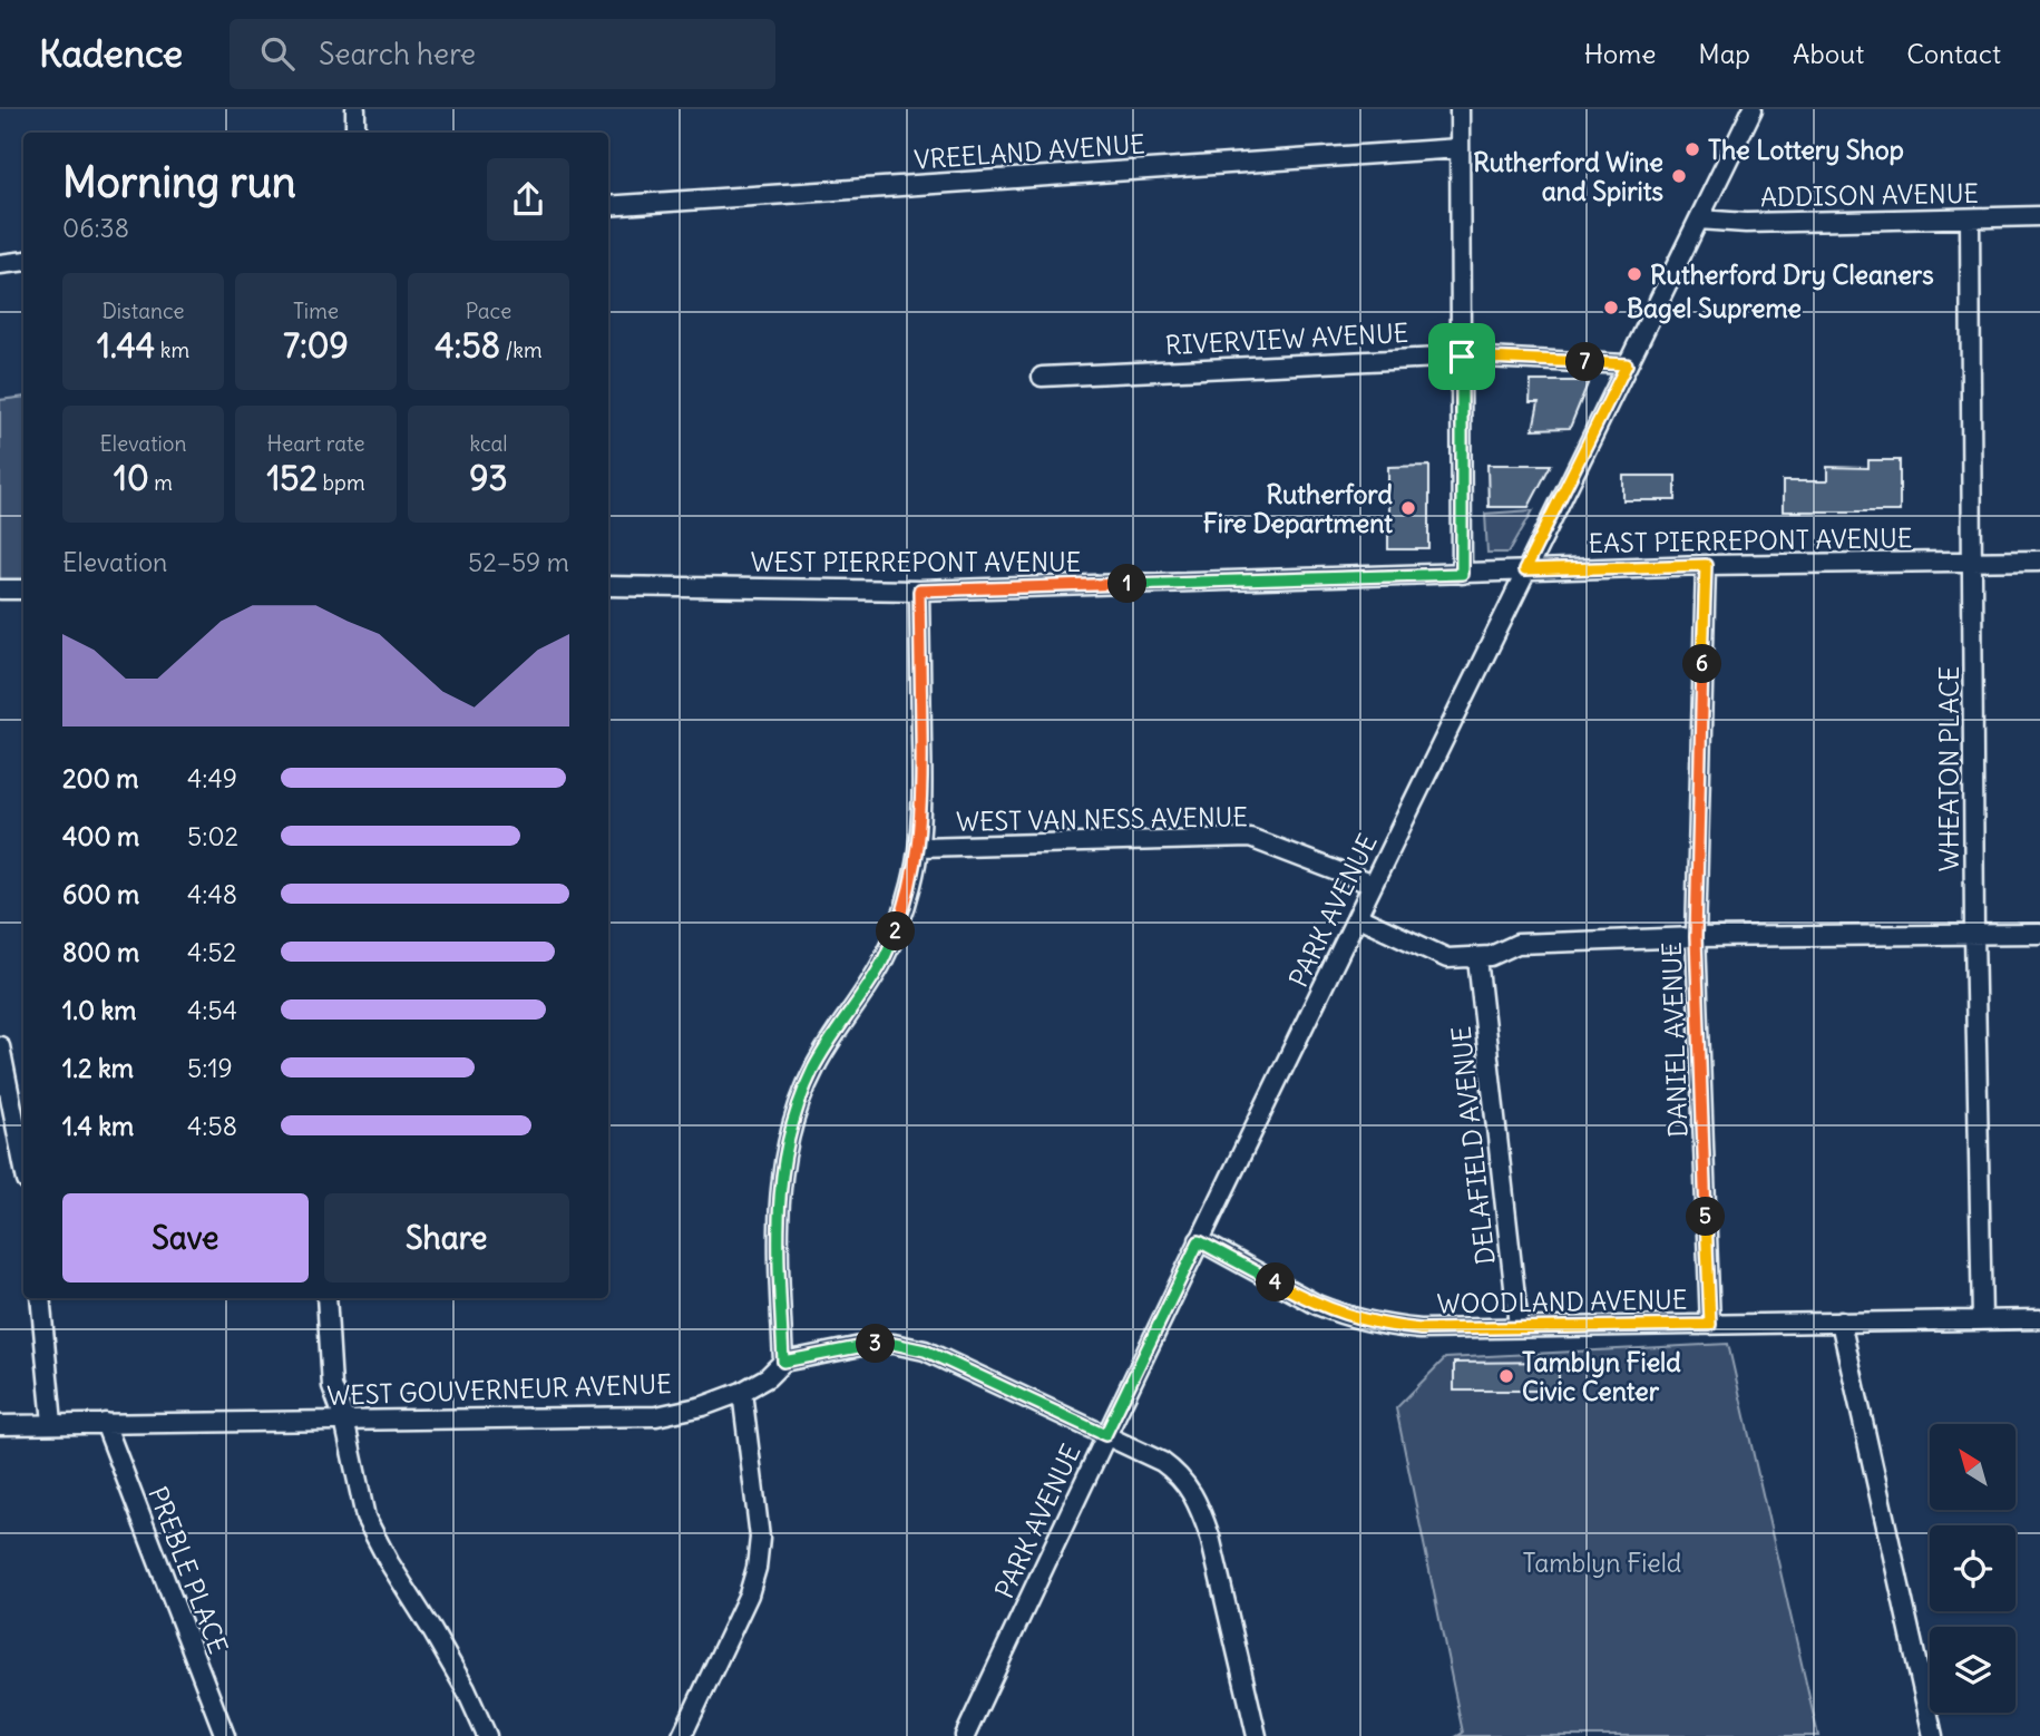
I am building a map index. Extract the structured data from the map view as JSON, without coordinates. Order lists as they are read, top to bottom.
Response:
{
  "streets": {
    "street": [
      "VREELAND AVENUE",
      "ADDISON AVENUE",
      "RIVERVIEW AVENUE",
      "EAST PIERREPONT AVENUE",
      "WEST PIERREPONT AVENUE",
      "WHEATON PLACE",
      "WEST VAN NESS AVENUE",
      "PARK AVENUE",
      "DANIEL AVENUE",
      "DELAFIELD AVENUE",
      "WOODLAND AVENUE",
      "WEST GOUVERNEUR AVENUE",
      "PREBLE PLACE"
    ]
  },
  "crossings": [
    ["ADDISON AVENUE", "WHEATON PLACE"],
    ["ADDISON AVENUE", "PARK AVENUE"],
    ["RIVERVIEW AVENUE", "PARK AVENUE"],
    ["EAST PIERREPONT AVENUE", "WEST PIERREPONT AVENUE"],
    ["EAST PIERREPONT AVENUE", "WHEATON PLACE"],
    ["EAST PIERREPONT AVENUE", "PARK AVENUE"],
    ["EAST PIERREPONT AVENUE", "DANIEL AVENUE"],
    ["WHEATON PLACE", "WOODLAND AVENUE"],
    ["WEST VAN NESS AVENUE", "PARK AVENUE"],
    ["PARK AVENUE", "WOODLAND AVENUE"],
    ["PARK AVENUE", "WEST GOUVERNEUR AVENUE"],
    ["DANIEL AVENUE", "WOODLAND AVENUE"],
    ["DELAFIELD AVENUE", "WOODLAND AVENUE"],
    ["WEST GOUVERNEUR AVENUE", "PREBLE PLACE"]
  ],
  "parks": ["Tamblyn Field"],
  "places": [
    "The Lottery Shop",
    "Rutherford Wine and Spirits",
    "Rutherford Dry Cleaners",
    "Bagel Supreme",
    "Rutherford Fire Department",
    "Tamblyn Field Civic Center"
  ],
  "north": "top left",
  "page": {
    "header": "Kadence",
    "search": "Search here",
    "nav": [
      "Home",
      "Map",
      "About",
      "Contact"
    ],
    "heading": ["Morning run", "06:38"],
    "stats": [
      ["Distance", "1.44 km"],
      ["Time", "7:09"],
      ["Pace", "4:58 /km"],
      ["Elevation", "10 m"],
      ["Heart rate", "152 bpm"],
      ["kcal", "93"]
    ],
    "pins": [
      "7",
      "1",
      "6",
      "2",
      "5",
      "4",
      "3"
    ],
    "chart": ["Elevation", "52–59 m"],
    "list": [
      {
        "name": "200 m",
        "note": "4:49"
      },
      {
        "name": "400 m",
        "note": "5:02"
      },
      {
        "name": "600 m",
        "note": "4:48"
      },
      {
        "name": "800 m",
        "note": "4:52"
      },
      {
        "name": "1.0 km",
        "note": "4:54"
      },
      {
        "name": "1.2 km",
        "note": "5:19"
      },
      {
        "name": "1.4 km",
        "note": "4:58"
      }
    ],
    "buttons": ["Save", "Share"]
  }
}
